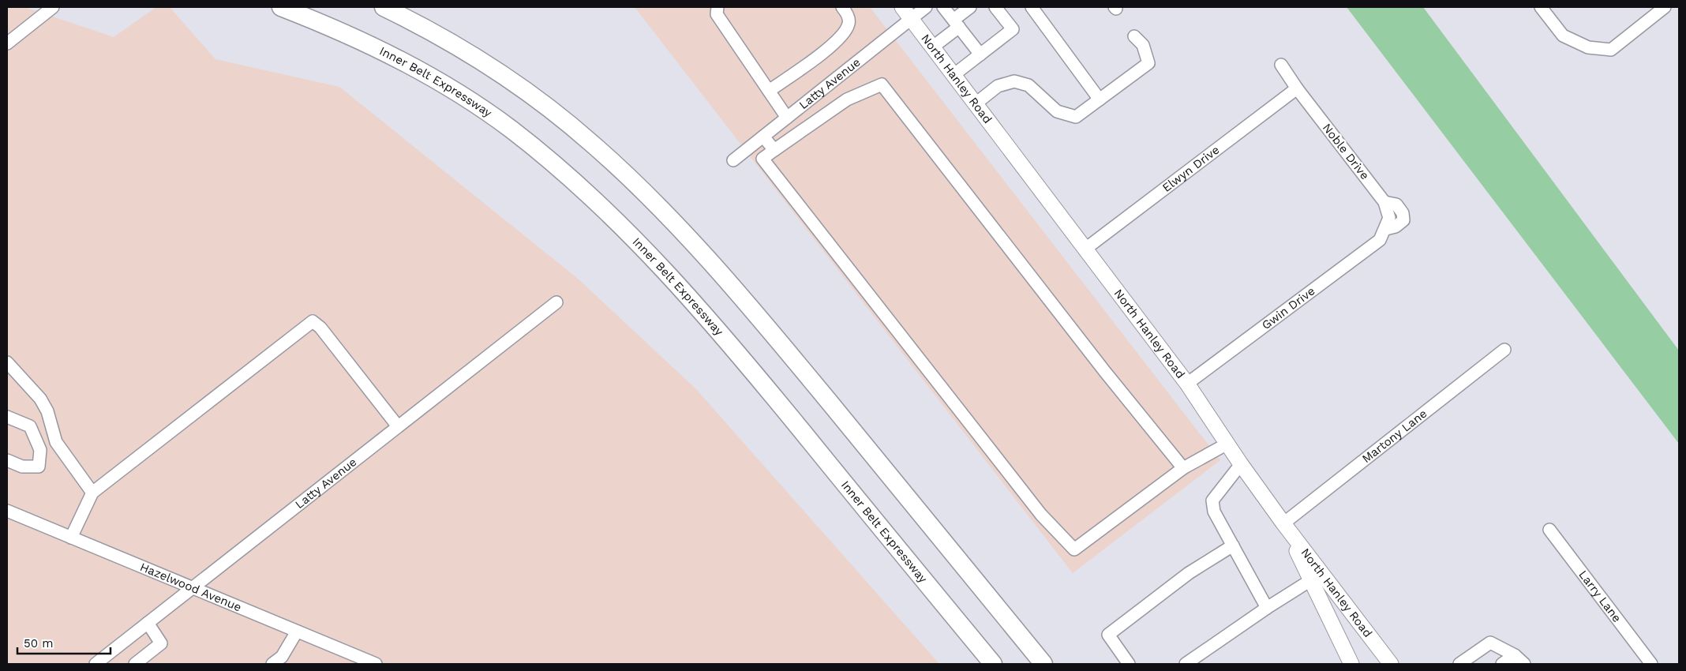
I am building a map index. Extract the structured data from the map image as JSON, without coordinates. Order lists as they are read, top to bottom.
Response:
{
  "streets": {
    "highway": ["Inner Belt Expressway"],
    "main road": ["North Hanley Road"],
    "street": [
      "Latty Avenue",
      "Noble Drive",
      "Elwyn Drive",
      "Gwin Drive",
      "Martony Lane",
      "Hazelwood Avenue",
      "Larry Lane"
    ]
  },
  "crossings": [
    ["North Hanley Road", "Latty Avenue"],
    ["North Hanley Road", "Elwyn Drive"],
    ["North Hanley Road", "Gwin Drive"],
    ["North Hanley Road", "Martony Lane"],
    ["Latty Avenue", "Hazelwood Avenue"],
    ["Noble Drive", "Elwyn Drive"],
    ["Noble Drive", "Gwin Drive"]
  ],
  "scale_bar": "50 m"
}
